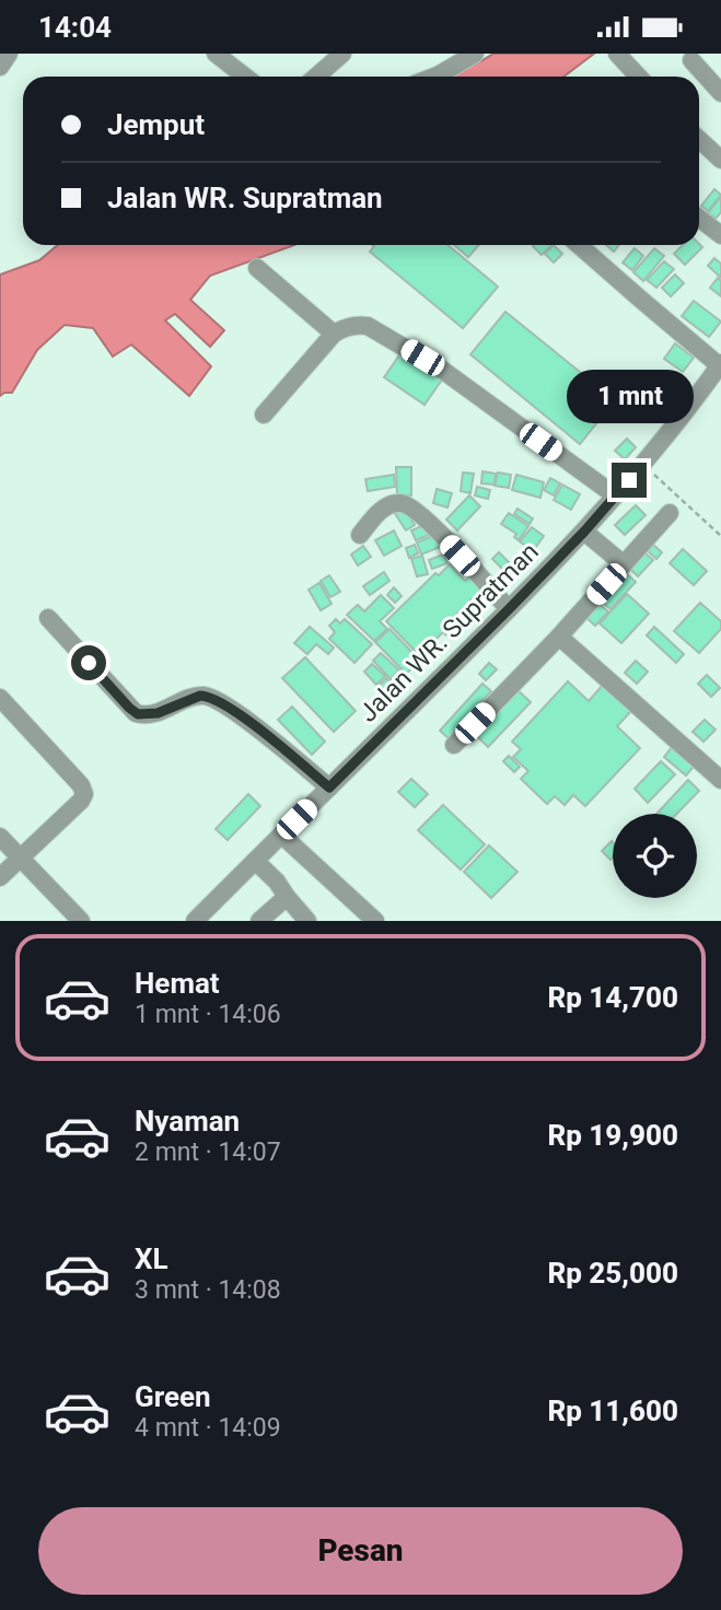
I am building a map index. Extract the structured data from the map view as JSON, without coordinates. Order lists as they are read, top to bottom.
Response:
{
  "streets": {
    "street": ["Jalan WR. Supratman"]
  },
  "page": {
    "status": "14:04",
    "banner": ["Jemput", "Jalan WR. Supratman"],
    "bubble": "1 mnt",
    "list": [
      {
        "name": "Hemat",
        "note": "1 mnt · 14:06",
        "value": "Rp 14,700"
      },
      {
        "name": "Nyaman",
        "note": "2 mnt · 14:07",
        "value": "Rp 19,900"
      },
      {
        "name": "XL",
        "note": "3 mnt · 14:08",
        "value": "Rp 25,000"
      },
      {
        "name": "Green",
        "note": "4 mnt · 14:09",
        "value": "Rp 11,600"
      }
    ],
    "buttons": "Pesan"
  }
}
